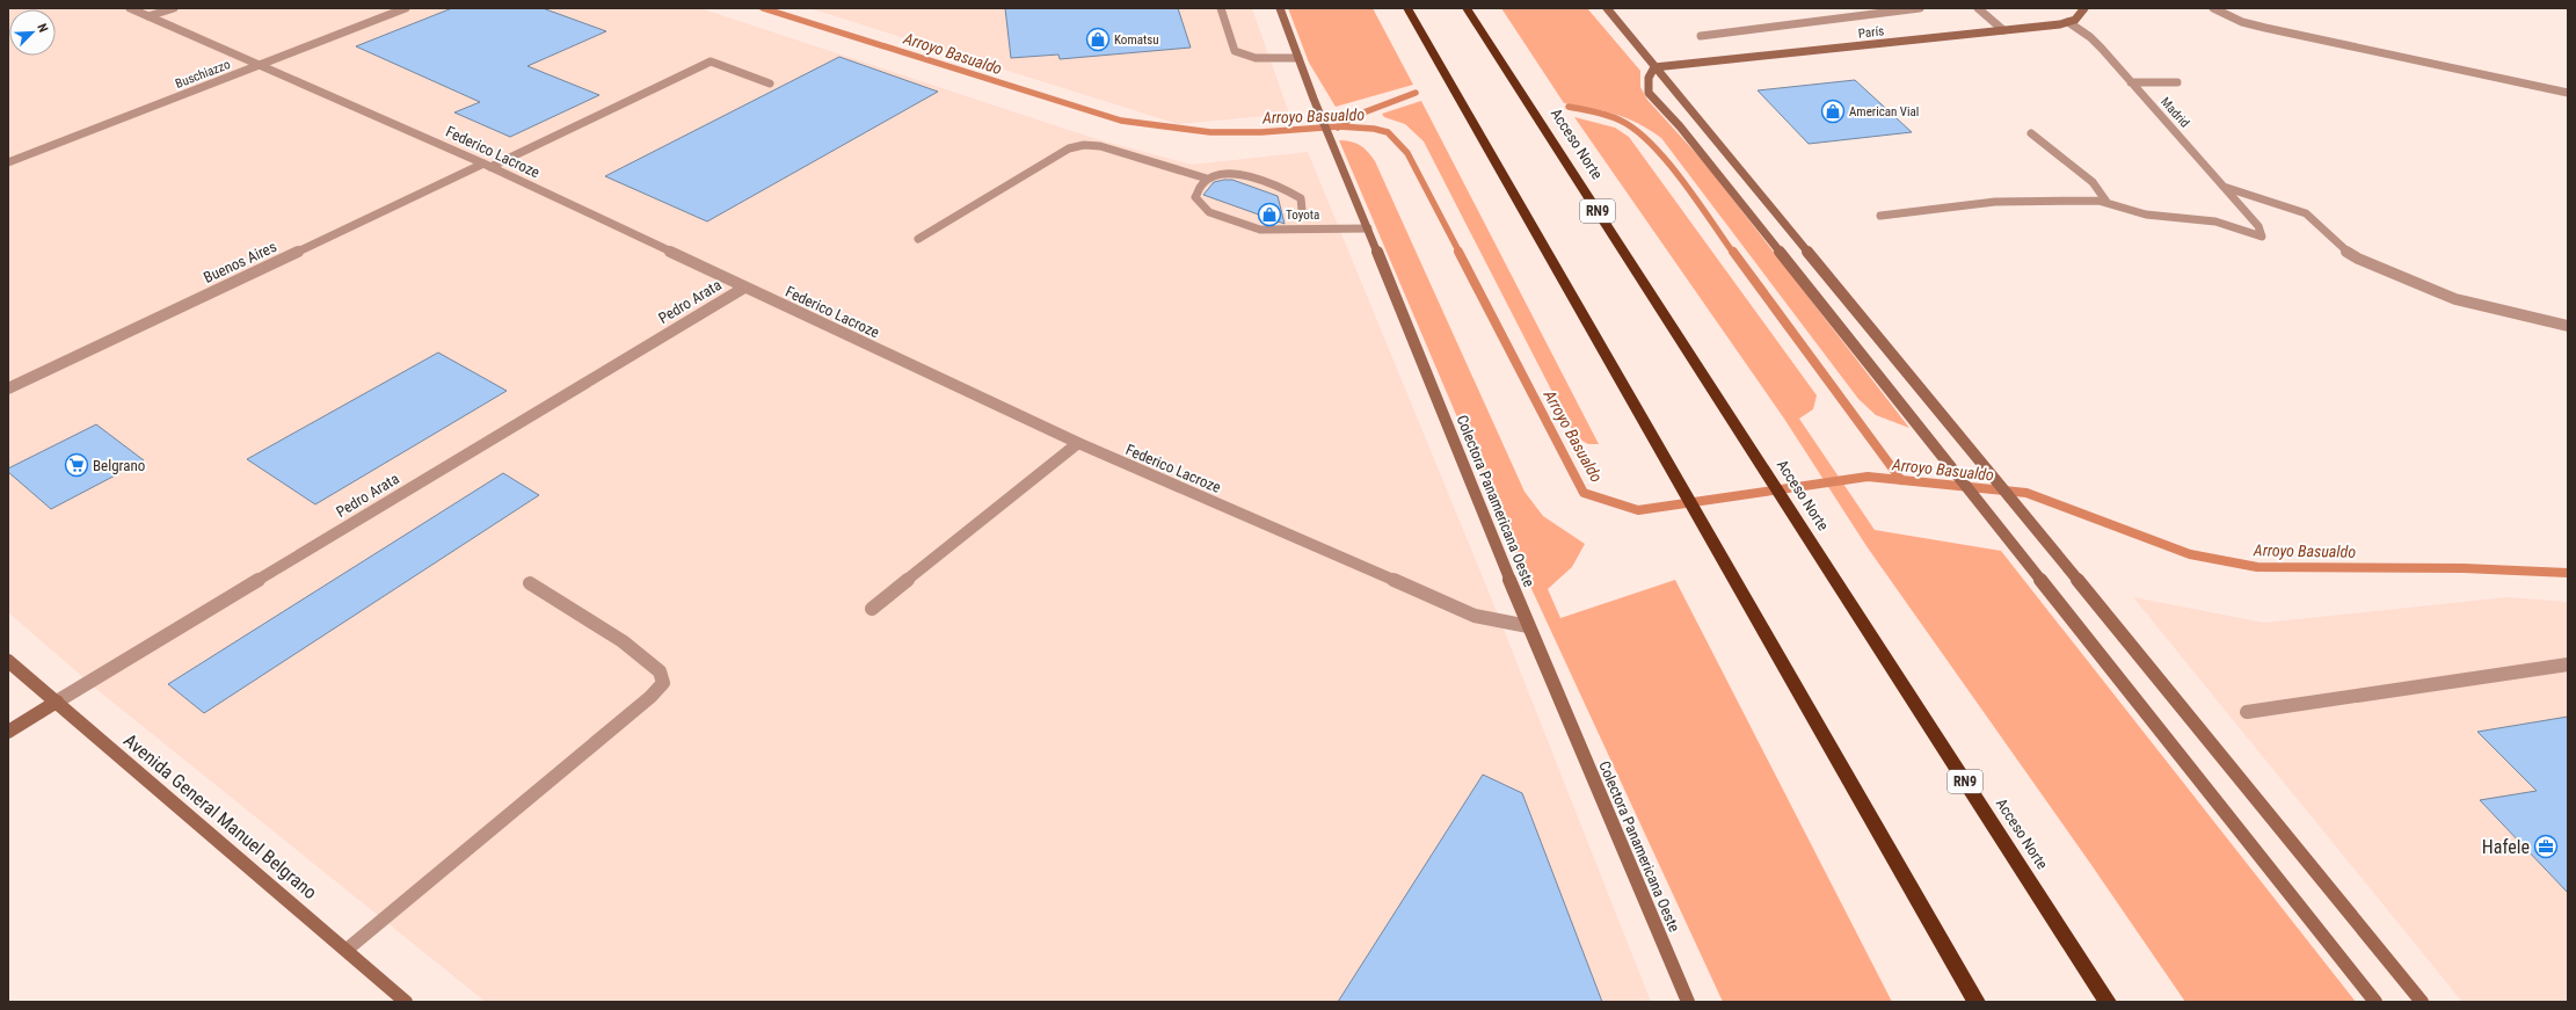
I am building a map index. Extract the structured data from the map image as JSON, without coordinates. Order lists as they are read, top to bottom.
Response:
{
  "streets": {
    "highway": ["Acceso Norte", "RN9"],
    "main road": [
      "París",
      "Pedro Arata",
      "Colectora Panamericana Oeste",
      "Avenida General Manuel Belgrano"
    ],
    "street": [
      "Buschiazzo",
      "Madrid",
      "Federico Lacroze",
      "Buenos Aires"
    ]
  },
  "crossings": [
    ["París", "Madrid"],
    ["Buschiazzo", "Federico Lacroze"],
    ["Federico Lacroze", "Buenos Aires"],
    ["Federico Lacroze", "Pedro Arata"],
    ["Federico Lacroze", "Colectora Panamericana Oeste"],
    ["Pedro Arata", "Avenida General Manuel Belgrano"]
  ],
  "water": ["Arroyo Basualdo"],
  "places": {
    "shop": ["Komatsu", "American Vial", "Toyota"],
    "supermarket": ["Belgrano"],
    "office": ["Hafele"]
  },
  "north": "top right"
}
